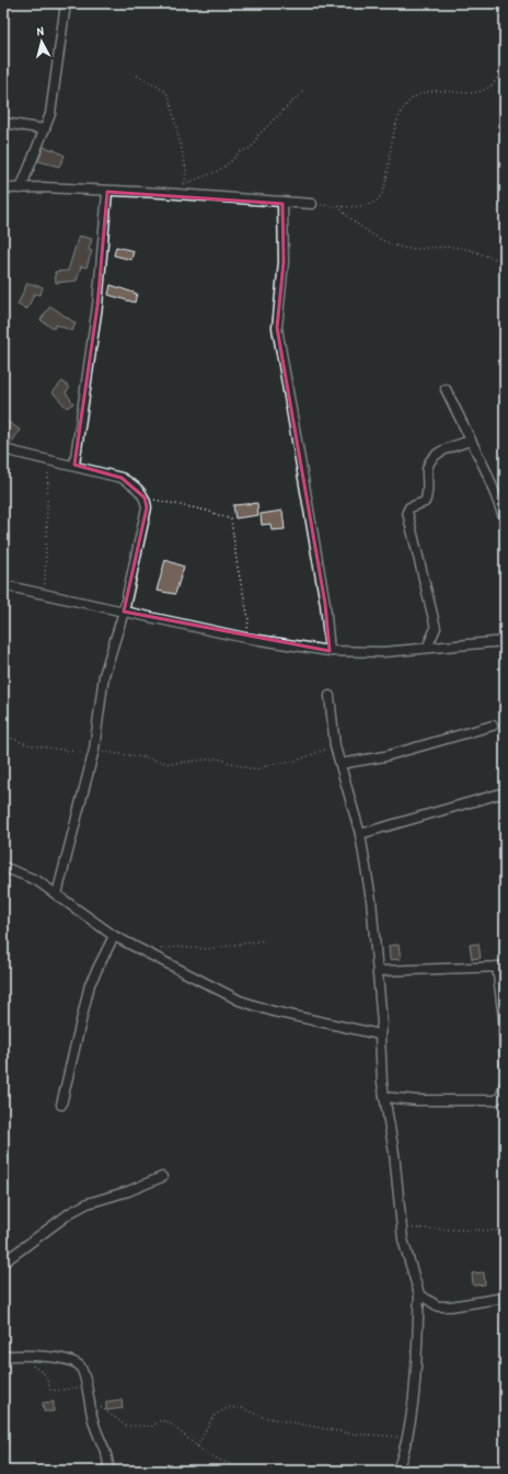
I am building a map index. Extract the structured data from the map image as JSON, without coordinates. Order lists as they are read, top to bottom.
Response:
{
  "north": "top"
}
